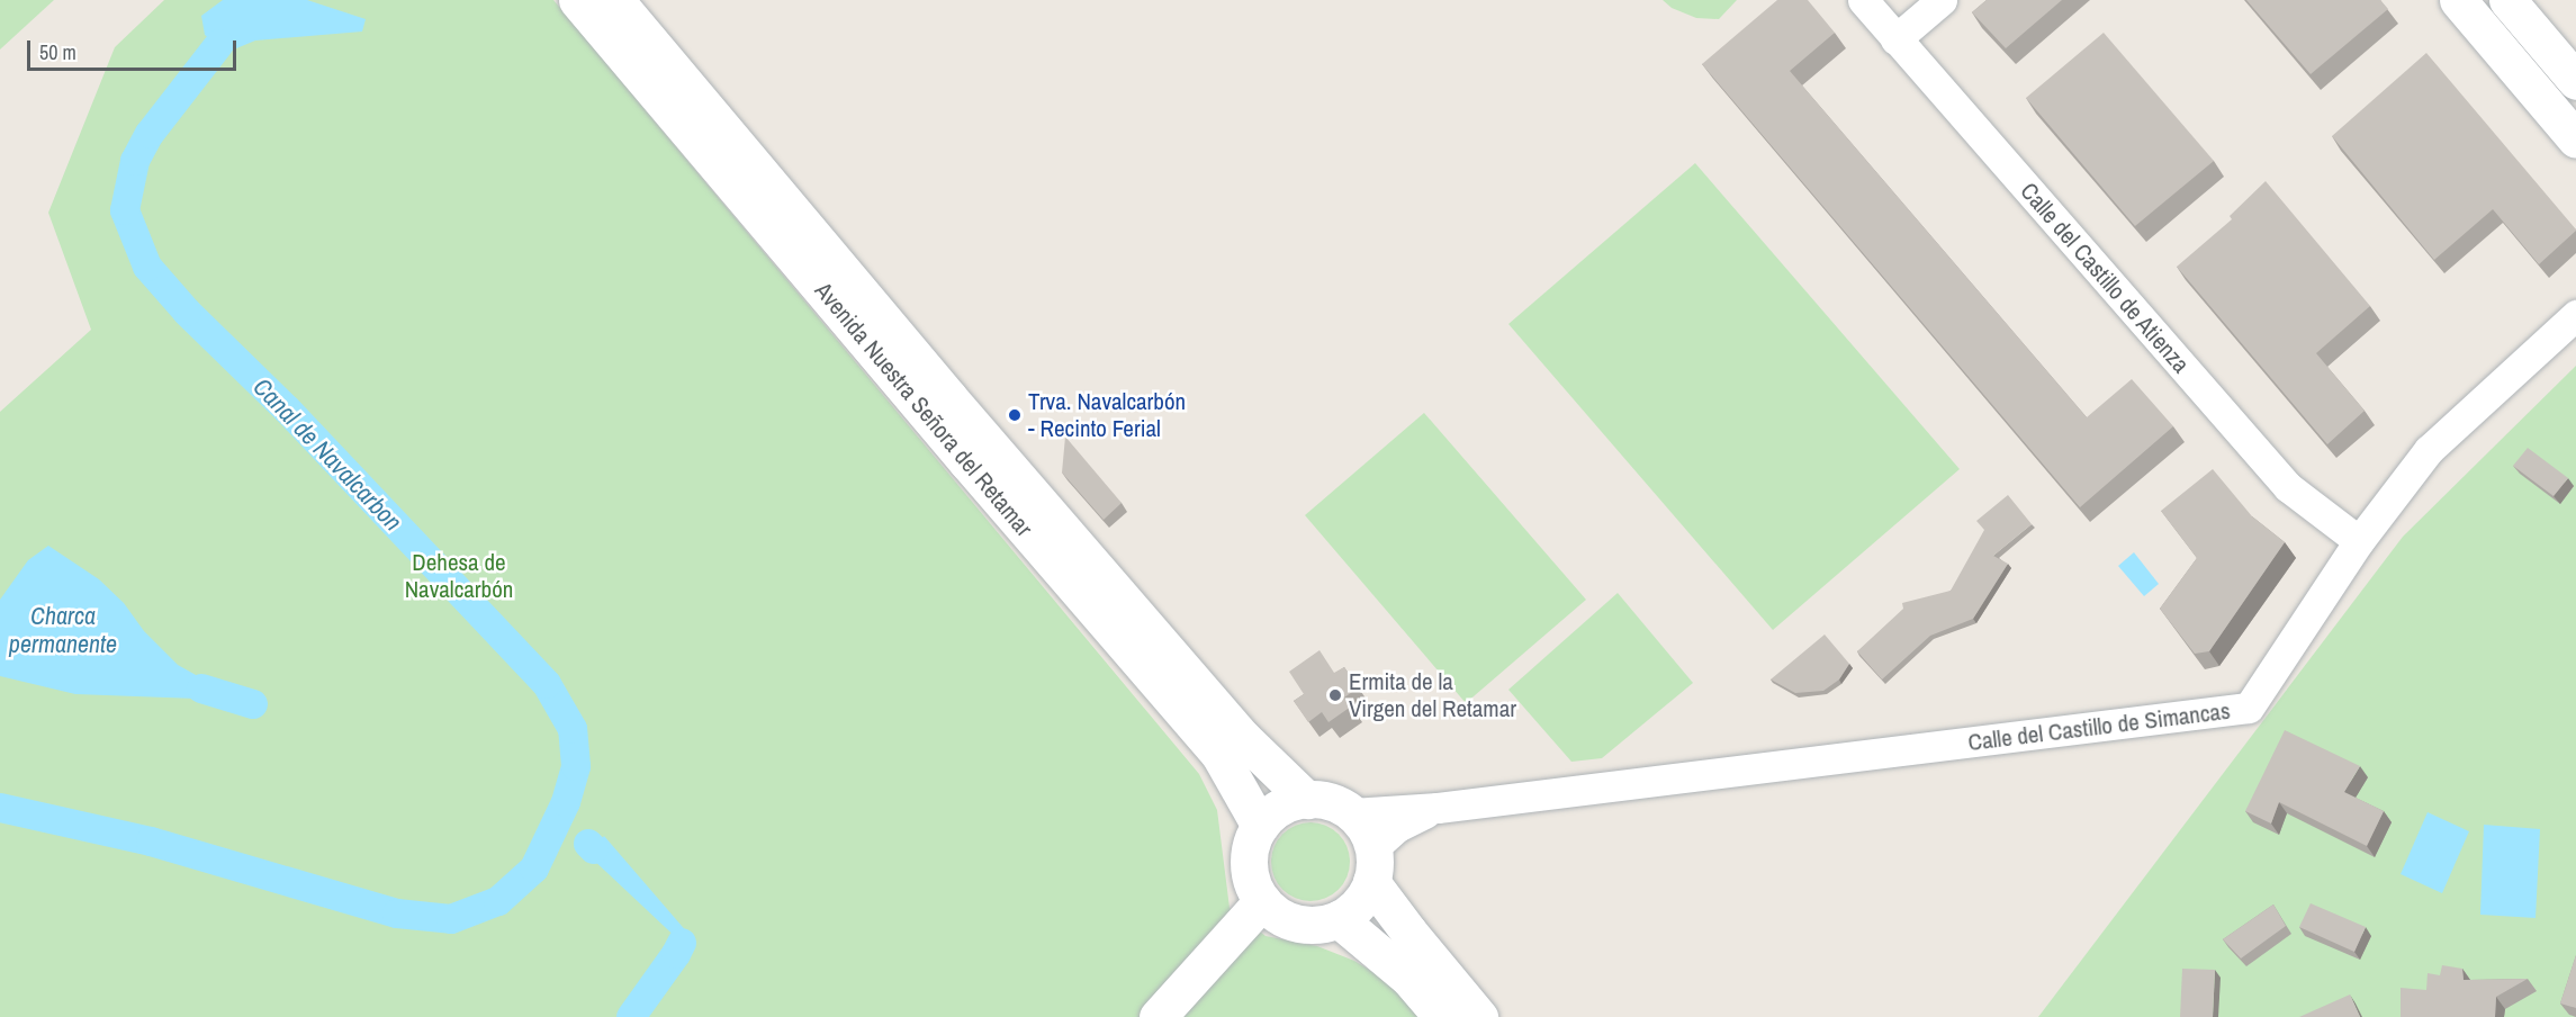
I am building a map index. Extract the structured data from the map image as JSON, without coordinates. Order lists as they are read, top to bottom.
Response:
{
  "streets": {
    "street": ["Calle del Castillo de Atienza", "Avenida Nuestra Señora del Retamar", "Calle del Castillo de Simancas"]
  },
  "crossings": [
    ["Calle del Castillo de Atienza", "Calle del Castillo de Simancas"],
    ["Avenida Nuestra Señora del Retamar", "Calle del Castillo de Simancas"]
  ],
  "water": ["Canal de Navalcarbon", "Charca permanente"],
  "parks": ["Dehesa de Navalcarbón"],
  "places": ["Trva. Navalcarbón - Recinto Ferial", "Ermita de la Virgen del Retamar"],
  "scale_bar": "50 m"
}
